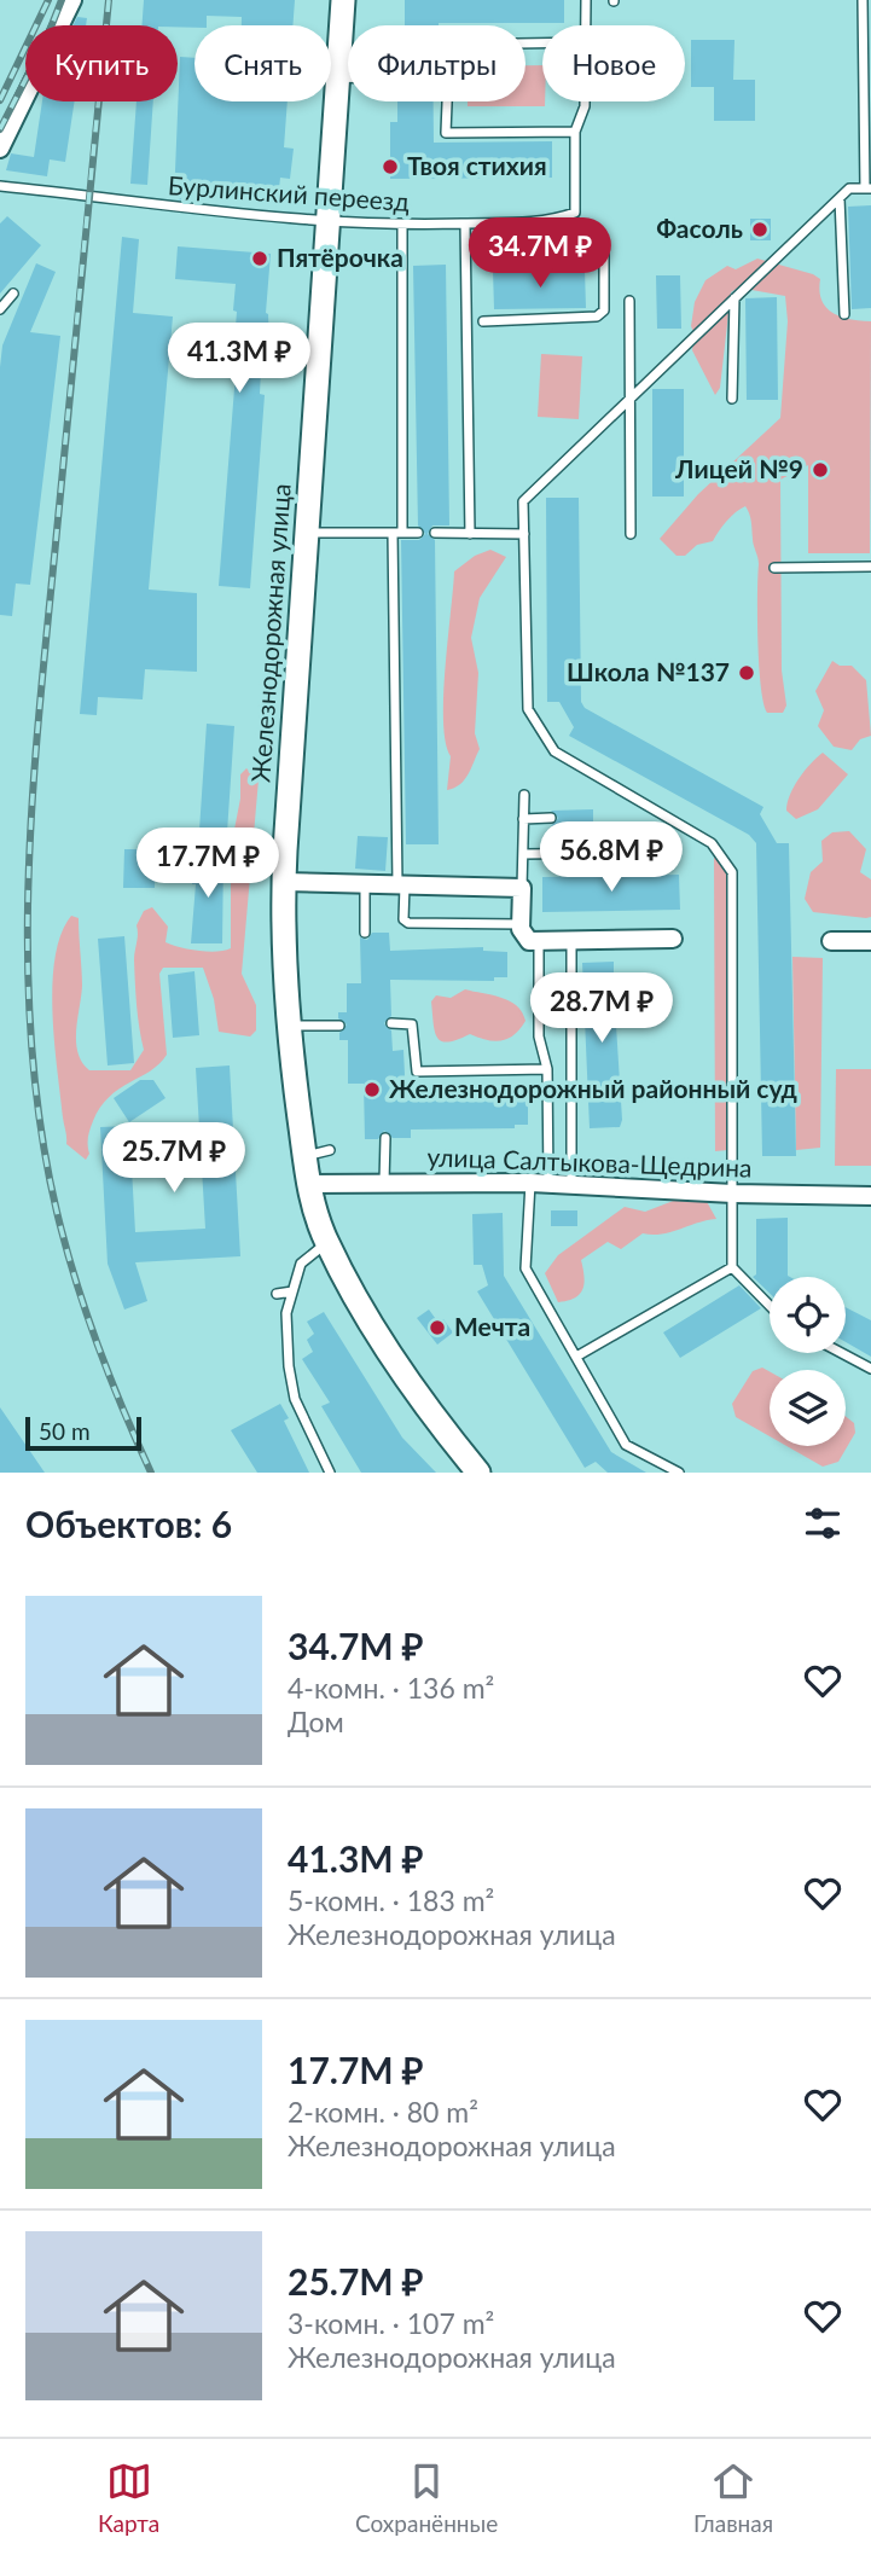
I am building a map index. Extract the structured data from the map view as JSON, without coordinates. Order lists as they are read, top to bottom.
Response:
{
  "streets": {
    "street": ["Железнодорожная улица", "улица Салтыкова-Щедрина"],
    "lane": ["Бурлинский переезд"]
  },
  "crossings": [
    ["Бурлинский переезд", "Железнодорожная улица"],
    ["Железнодорожная улица", "улица Салтыкова-Щедрина"]
  ],
  "places": [
    "Твоя стихия",
    "Фасоль",
    "Пятёрочка",
    "Лицей №9",
    "Школа №137",
    "Железнодорожный районный суд",
    "Мечта"
  ],
  "scale_bar": "50 m",
  "page": {
    "chip": [
      "Купить",
      "Снять",
      "Фильтры",
      "Новое"
    ],
    "price": [
      "34.7M ₽",
      "41.3M ₽",
      "56.8M ₽",
      "17.7M ₽",
      "28.7M ₽",
      "25.7M ₽"
    ],
    "scale": "50 m",
    "heading": "Объектов: 6",
    "list": [
      {
        "name": "34.7M ₽",
        "note": "4-комн. · 136 m² · Дом"
      },
      {
        "name": "41.3M ₽",
        "note": "5-комн. · 183 m² · Железнодорожная улица"
      },
      {
        "name": "17.7M ₽",
        "note": "2-комн. · 80 m² · Железнодорожная улица"
      },
      {
        "name": "25.7M ₽",
        "note": "3-комн. · 107 m² · Железнодорожная улица"
      }
    ],
    "tabs": ["Карта", "Сохранённые", "Главная"]
  }
}
